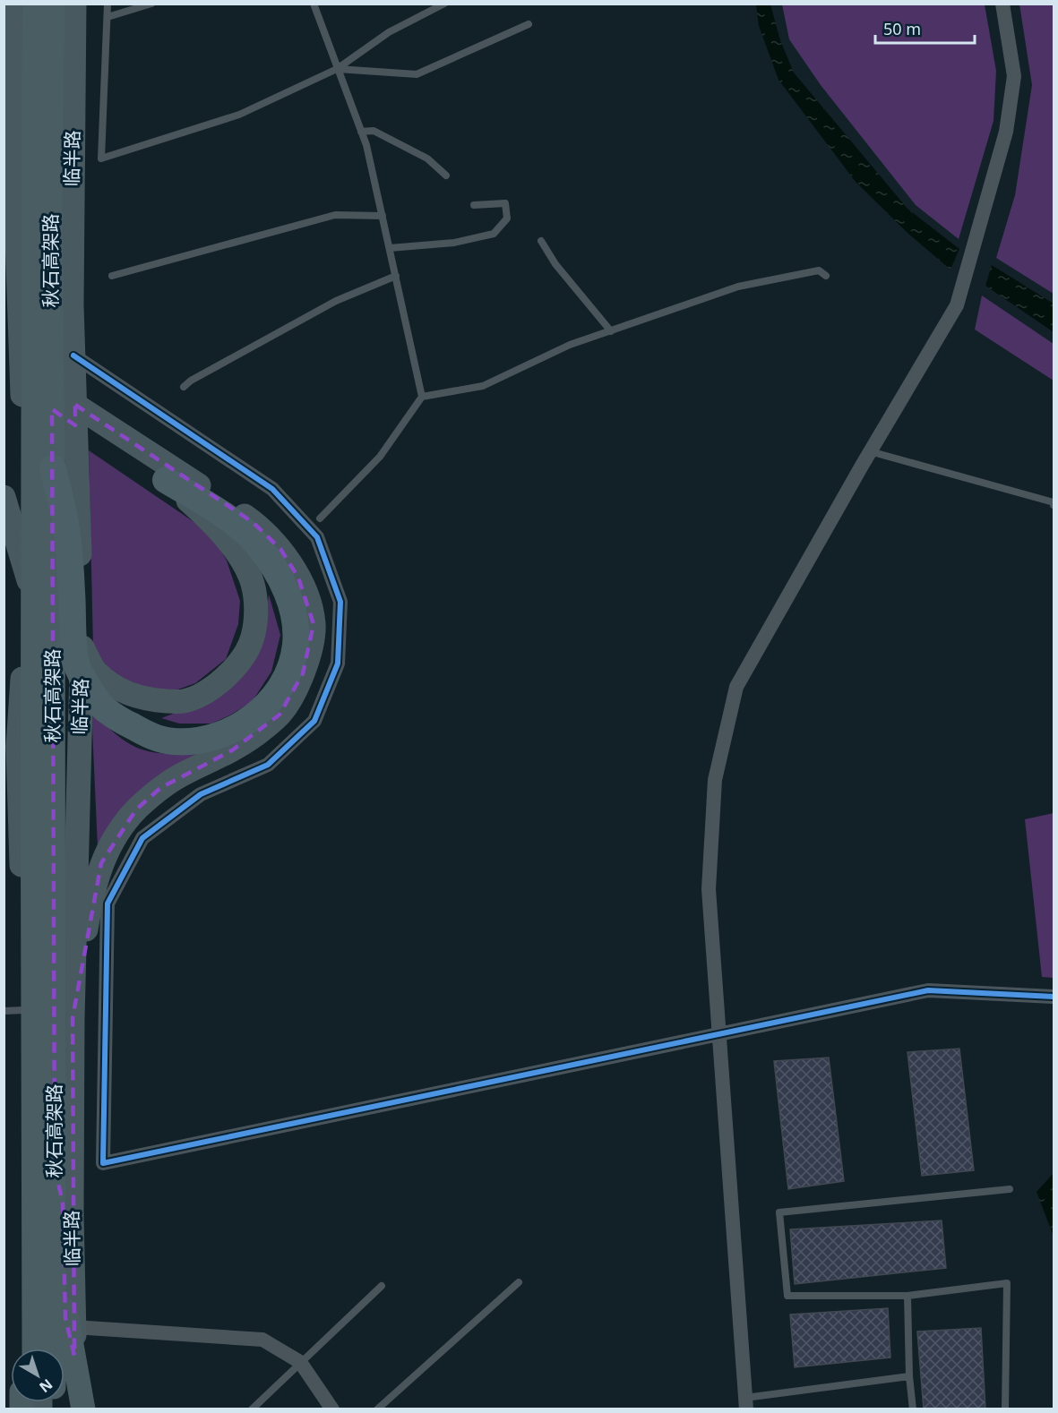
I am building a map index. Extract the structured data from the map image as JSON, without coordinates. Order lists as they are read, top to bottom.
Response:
{
  "streets": {
    "highway": ["秋石高架路"],
    "main road": ["临半路"]
  },
  "crossings": [
    ["临半路", "秋石高架路"]
  ],
  "scale_bar": "50 m",
  "north": "bottom right"
}
